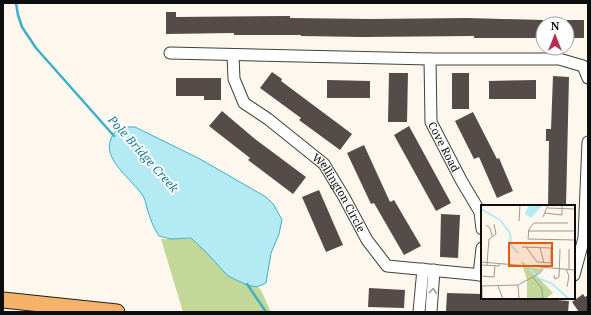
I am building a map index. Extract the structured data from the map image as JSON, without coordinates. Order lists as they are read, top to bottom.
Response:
{
  "streets": {
    "street": ["Cove Road", "Wellington Circle"]
  },
  "water": ["Pole Bridge Creek"],
  "north": "top"
}
